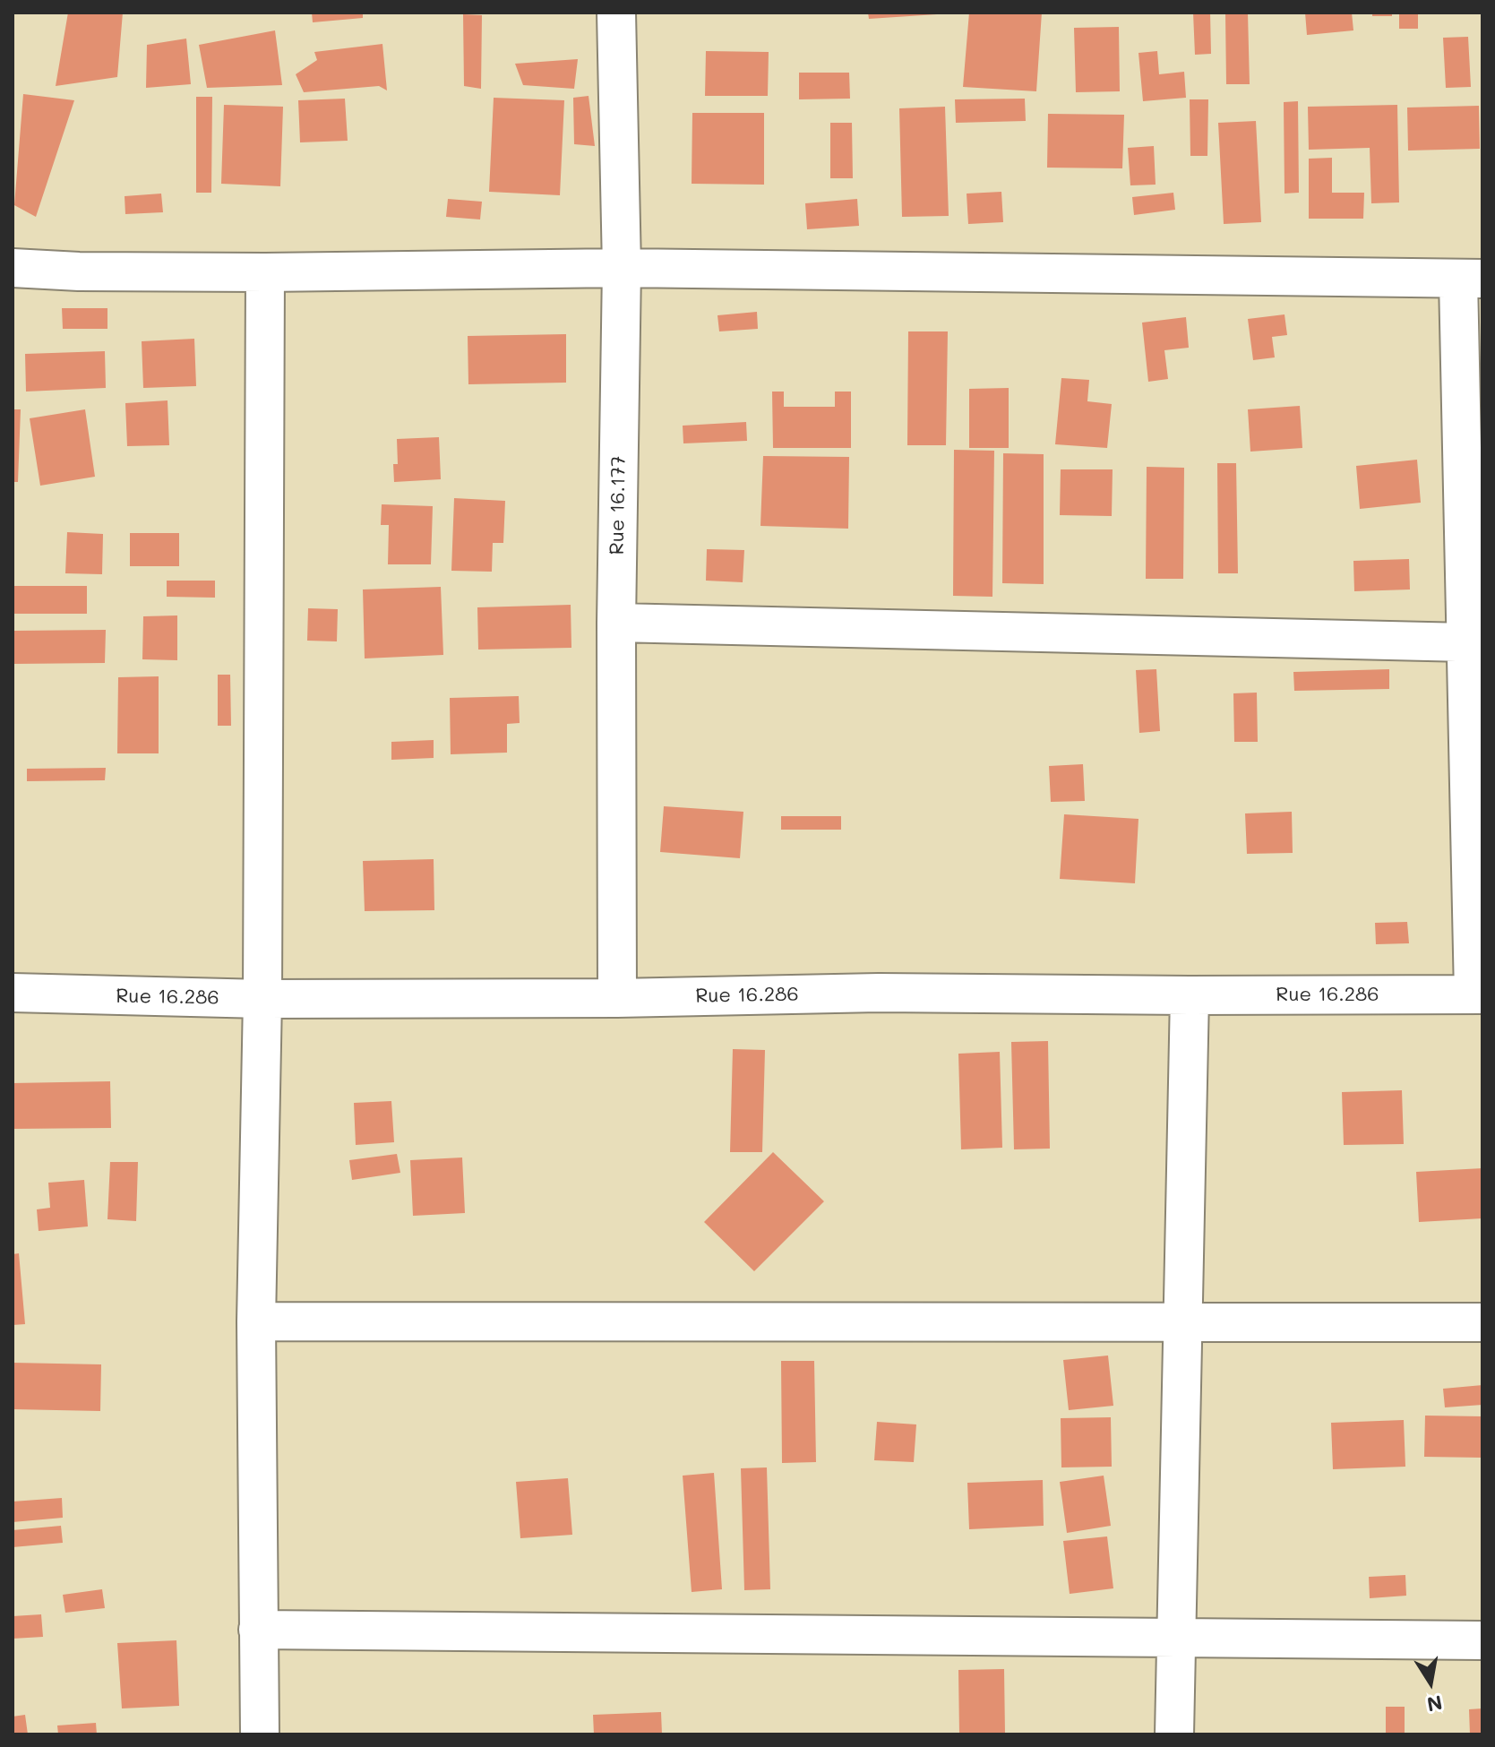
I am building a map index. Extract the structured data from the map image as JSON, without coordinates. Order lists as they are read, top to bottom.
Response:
{
  "streets": {
    "street": ["Rue 16.177", "Rue 16.286"]
  },
  "crossings": [
    ["Rue 16.177", "Rue 16.286"]
  ],
  "north": "bottom"
}
